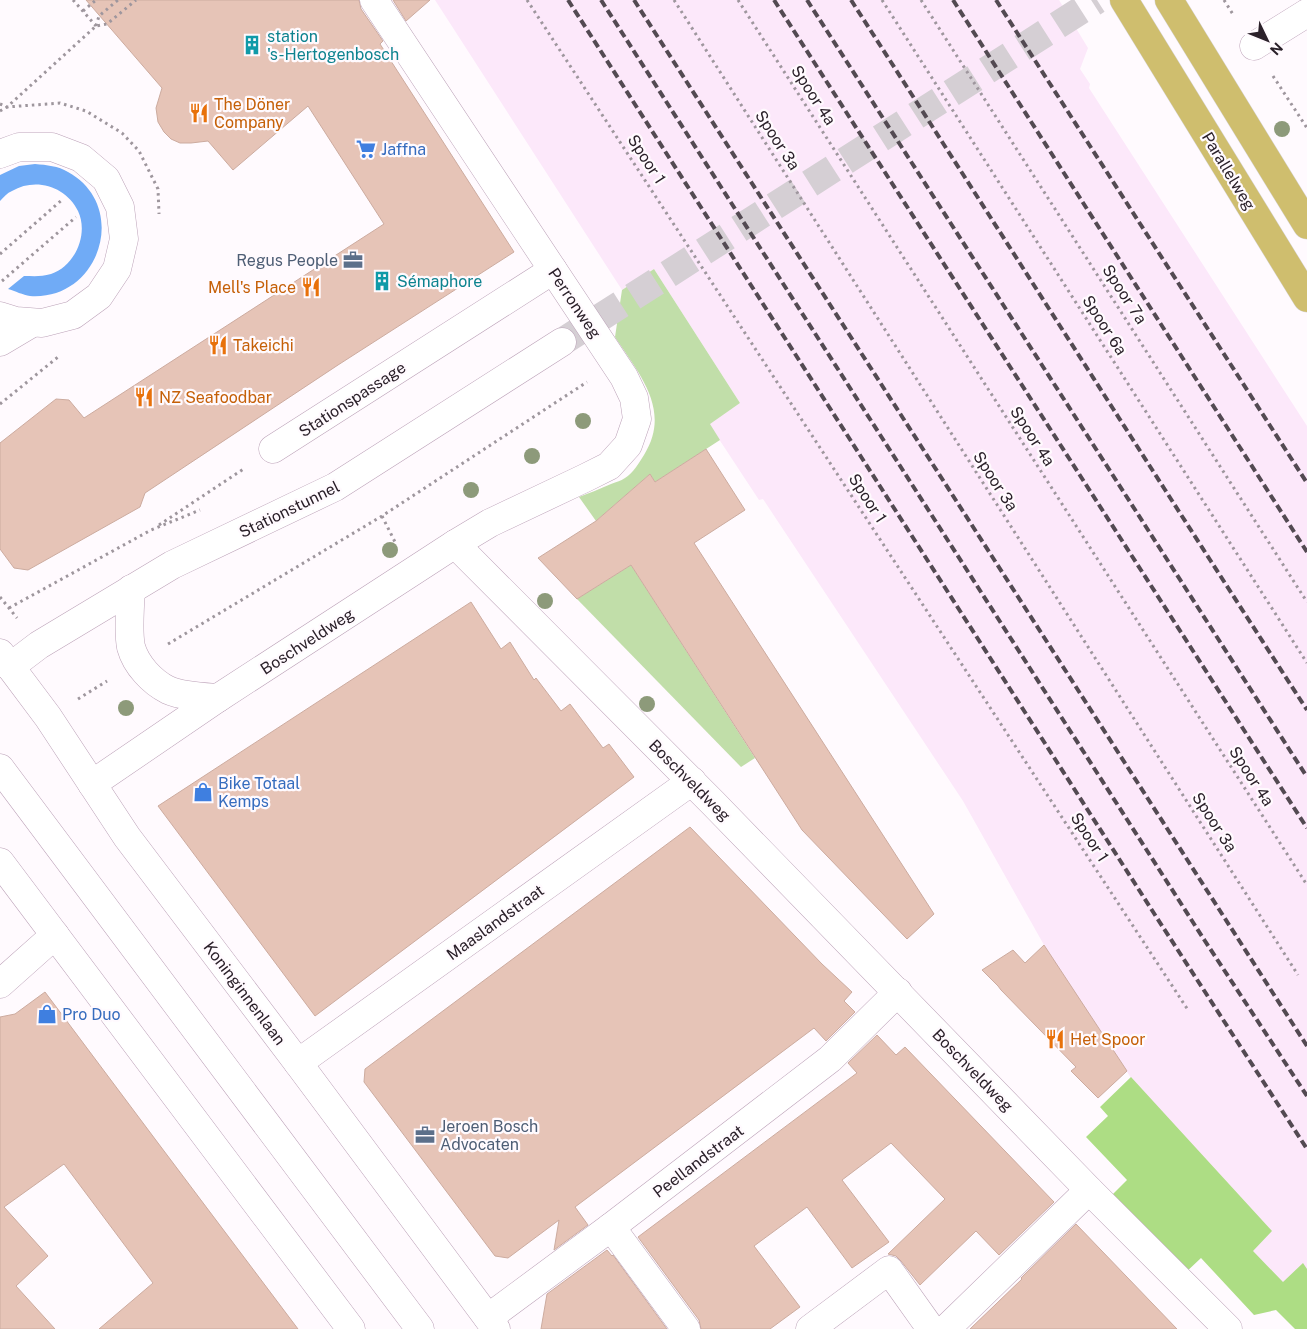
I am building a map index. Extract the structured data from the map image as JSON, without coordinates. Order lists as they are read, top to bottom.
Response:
{
  "streets": {
    "main road": ["Parallelweg"],
    "street": [
      "Perronweg",
      "Stationspassage",
      "Stationstunnel",
      "Boschveldweg",
      "Maaslandstraat",
      "Koninginnenlaan",
      "Peellandstraat"
    ],
    "path": [
      "Spoor 4a",
      "Spoor 3a",
      "Spoor 1",
      "Spoor 7a",
      "Spoor 6a"
    ]
  },
  "crossings": [
    ["Perronweg", "Stationspassage"],
    ["Perronweg", "Boschveldweg"],
    ["Stationstunnel", "Koninginnenlaan"],
    ["Boschveldweg", "Maaslandstraat"],
    ["Boschveldweg", "Koninginnenlaan"],
    ["Boschveldweg", "Peellandstraat"],
    ["Maaslandstraat", "Koninginnenlaan"],
    ["Koninginnenlaan", "Peellandstraat"]
  ],
  "places": {
    "building": ["station 's-Hertogenbosch", "Sémaphore"],
    "restaurant": [
      "The Döner Company",
      "Mell's Place",
      "Takeichi",
      "NZ Seafoodbar",
      "Het Spoor"
    ],
    "supermarket": ["Jaffna"],
    "office": ["Regus People", "Jeroen Bosch Advocaten"],
    "shop": ["Bike Totaal Kemps", "Pro Duo"]
  },
  "north": "bottom right"
}
